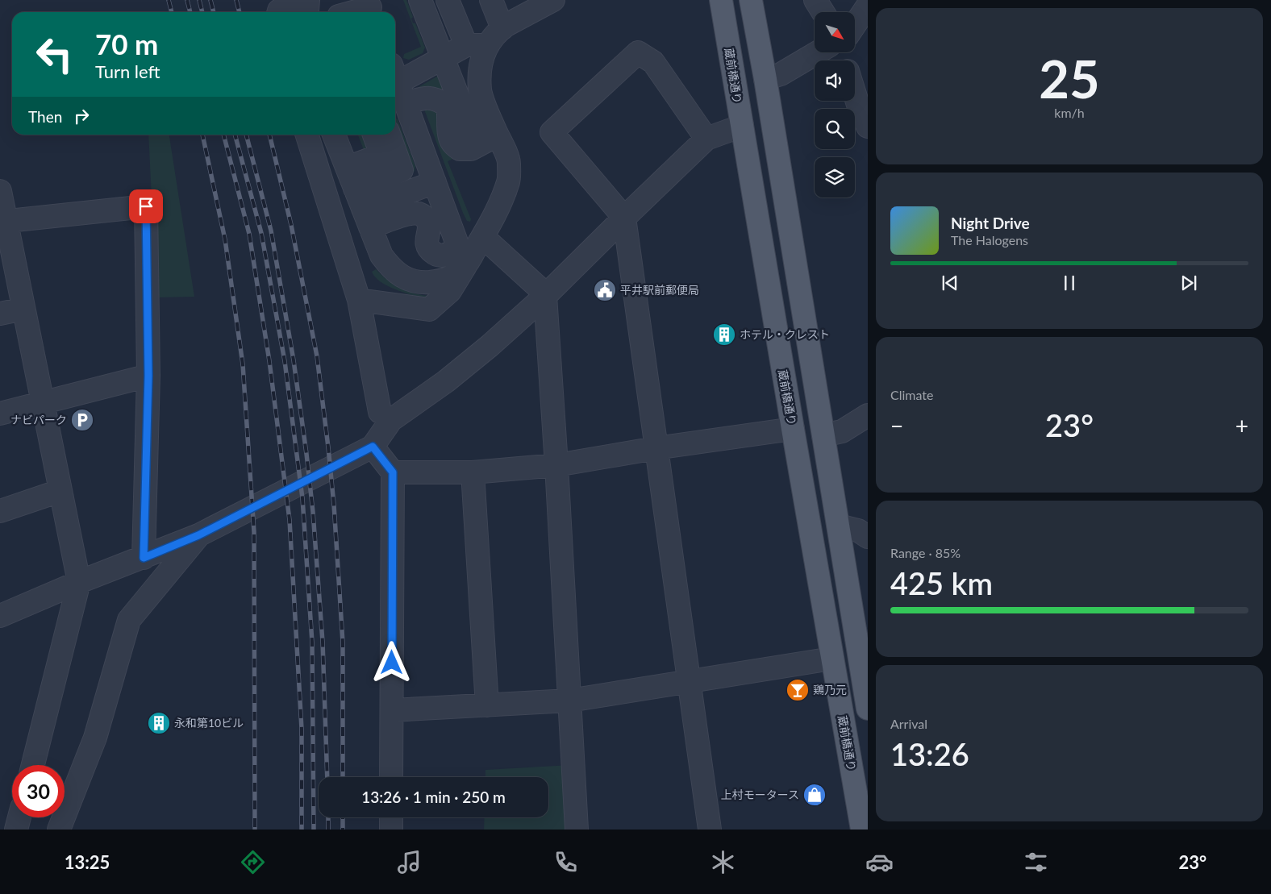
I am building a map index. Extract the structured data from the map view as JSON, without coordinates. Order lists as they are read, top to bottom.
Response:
{
  "streets": {
    "main road": ["蔵前橋通り"]
  },
  "places": {
    "public building": ["平井駅前郵便局"],
    "building": ["ホテル・クレスト", "永和第10ビル"],
    "parking": ["ナビパーク"],
    "bar": ["鶏乃元"],
    "shop": ["上村モータース"]
  },
  "north": "bottom right",
  "page": {
    "tile": [
      ["25", "km/h"],
      "Climate",
      ["Range · 85%", "425 km"],
      ["Arrival", "13:26"]
    ],
    "turn": ["70 m", "Turn left"],
    "then": "Then",
    "song": ["Night Drive", "The Halogens"],
    "heat": ["−", "23°", "+"],
    "limit": "30",
    "trip": "13:26 · 1 min · 250 m",
    "tabs": ["13:25", "23°"]
  }
}
